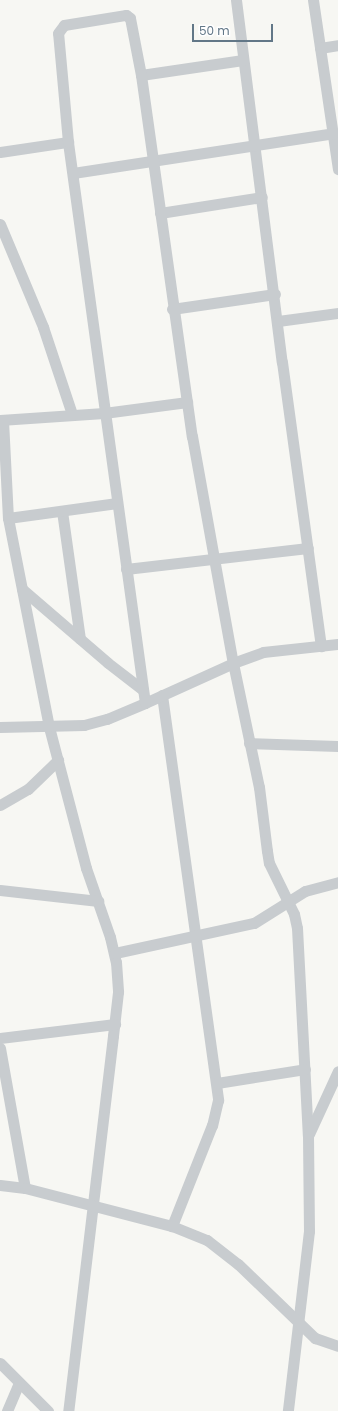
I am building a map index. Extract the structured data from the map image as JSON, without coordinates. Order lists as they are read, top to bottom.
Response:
{
  "scale_bar": "50 m"
}
